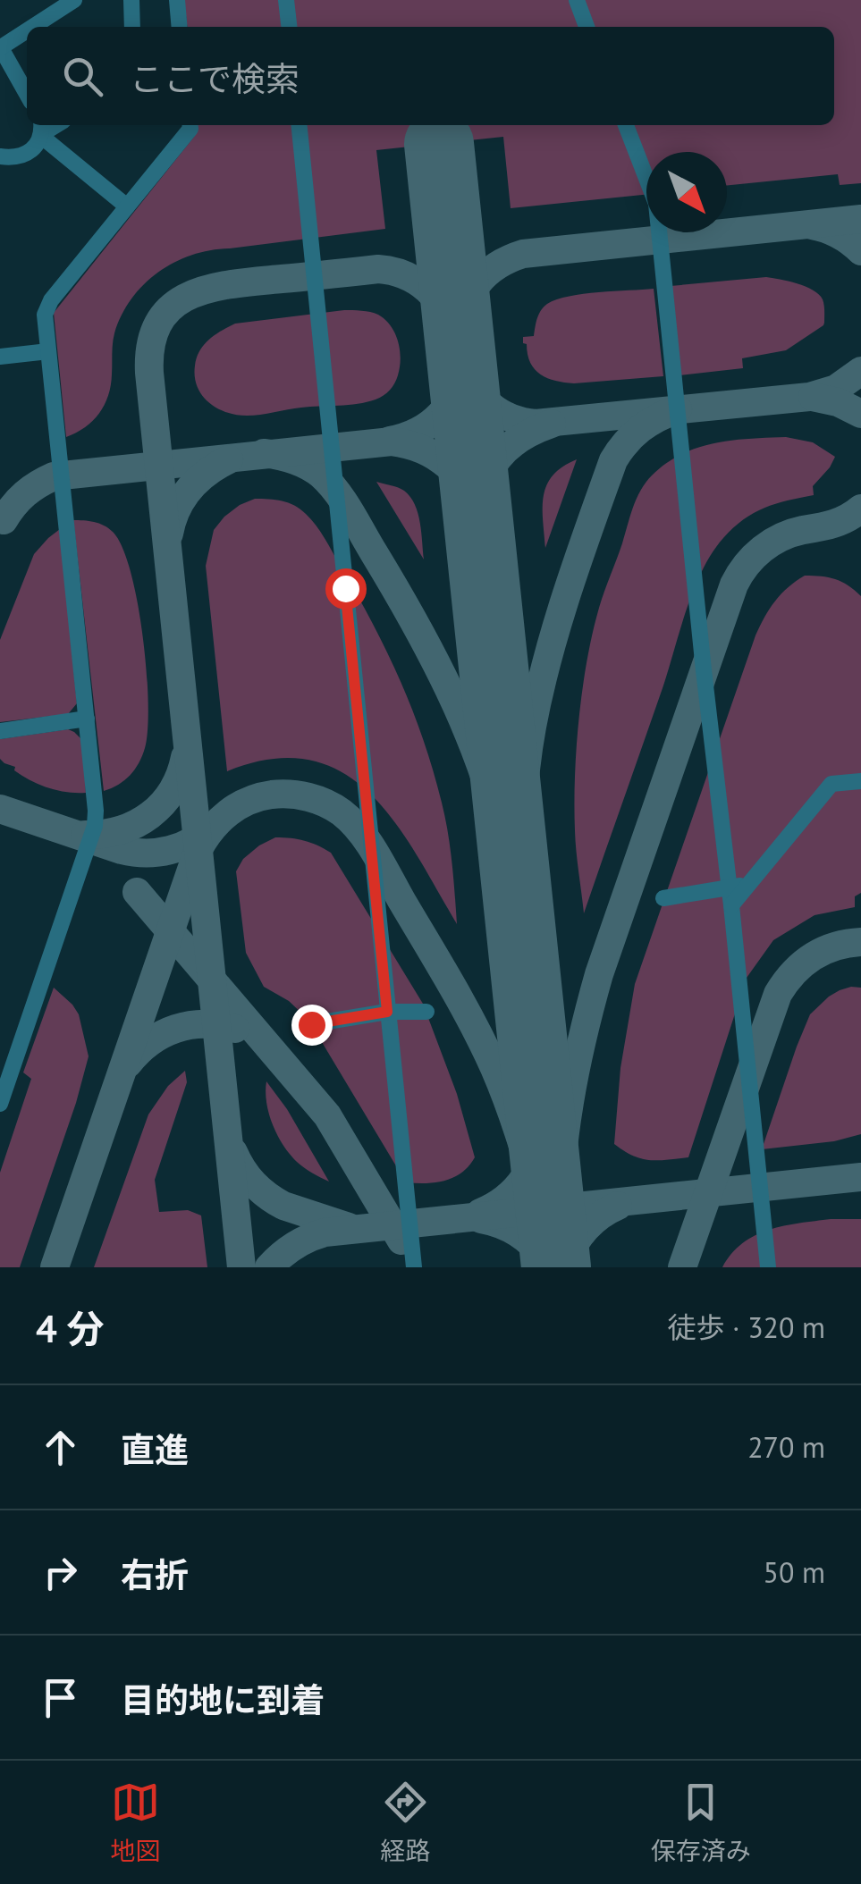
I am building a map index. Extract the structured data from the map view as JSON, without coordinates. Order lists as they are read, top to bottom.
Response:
{
  "north": "bottom right",
  "page": {
    "search": "ここで検索",
    "heading": ["4 分", "徒歩 · 320 m"],
    "list": [
      ["直進", "270 m"],
      ["右折", "50 m"],
      "目的地に到着"
    ],
    "nav": ["地図", "経路", "保存済み"]
  }
}
